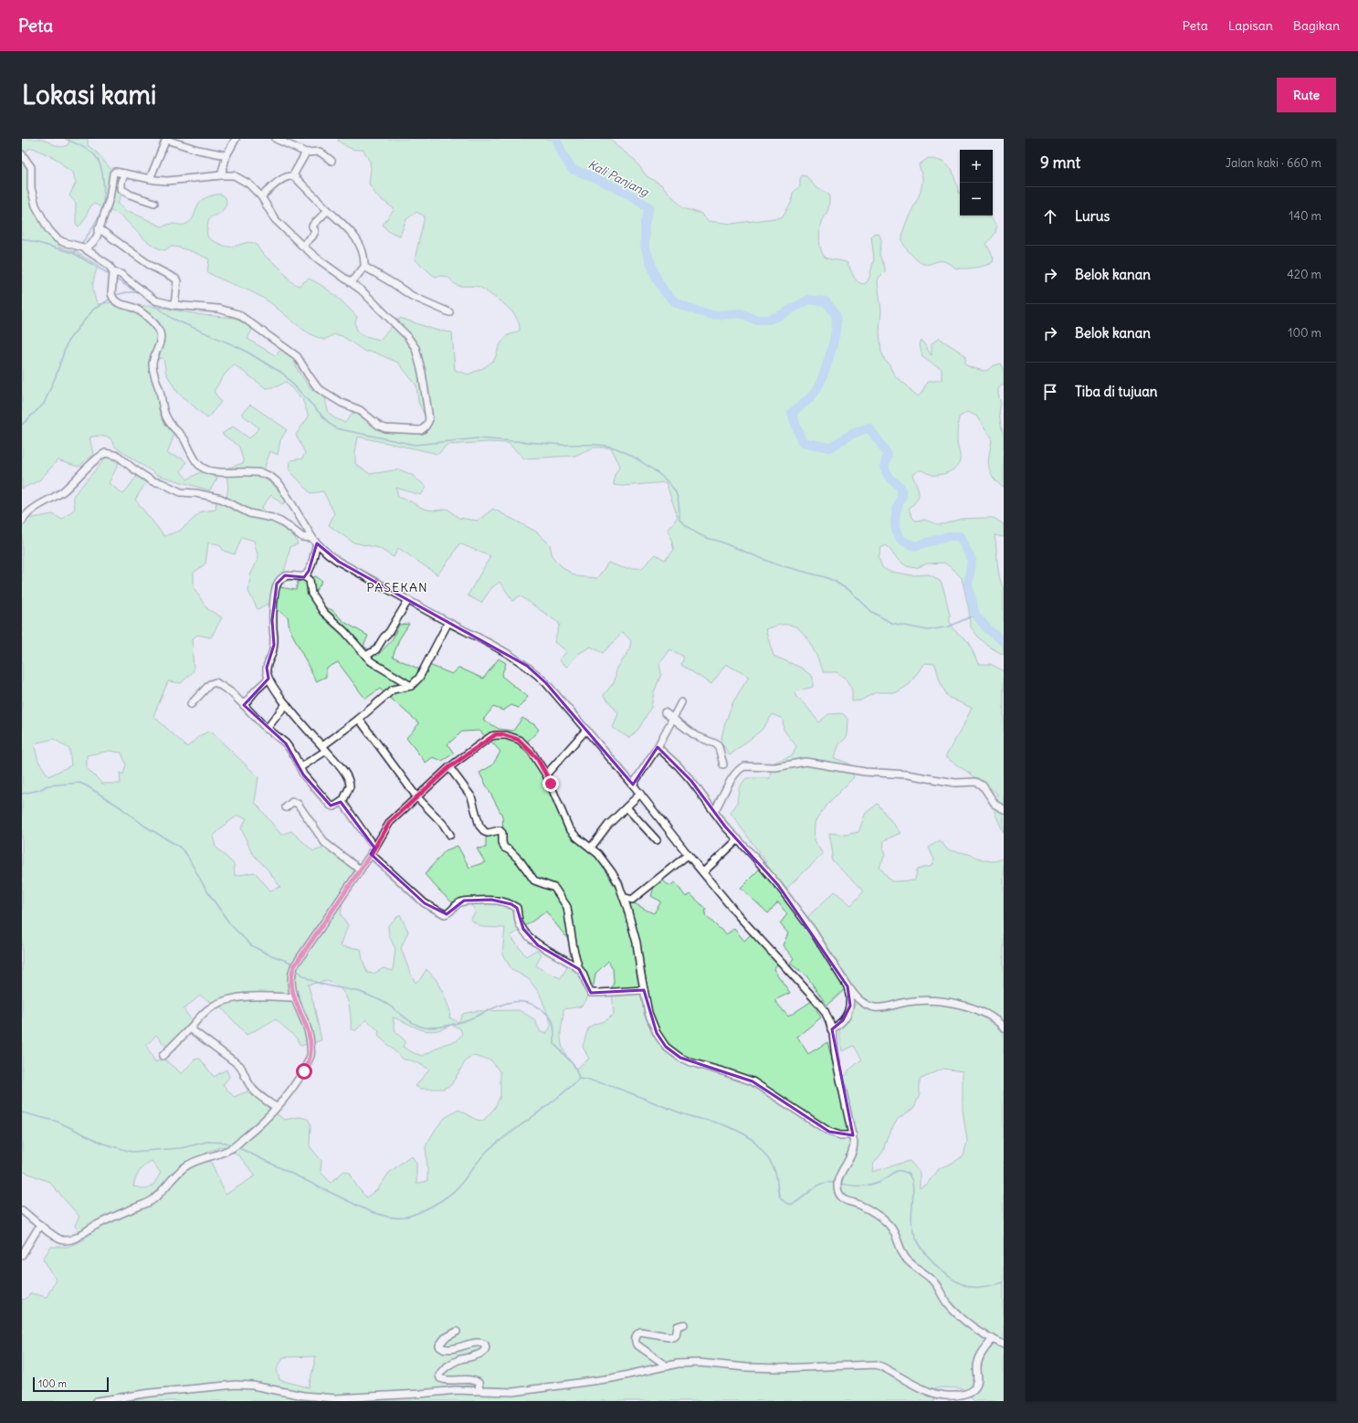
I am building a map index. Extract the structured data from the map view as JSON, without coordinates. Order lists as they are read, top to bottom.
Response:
{
  "districts": ["PASEKAN"],
  "water": ["Kali Panjang"],
  "scale_bar": "100 m",
  "page": {
    "header": "Peta",
    "nav": ["Peta", "Lapisan", "Bagikan"],
    "buttons": "Rute",
    "title": "Lokasi kami",
    "heading": ["9 mnt", "Jalan kaki · 660 m"],
    "map_buttons": ["+", "−"],
    "list": [
      ["Lurus", "140 m"],
      ["Belok kanan", "420 m"],
      ["Belok kanan", "100 m"],
      "Tiba di tujuan"
    ],
    "scale": "100 m"
  }
}
